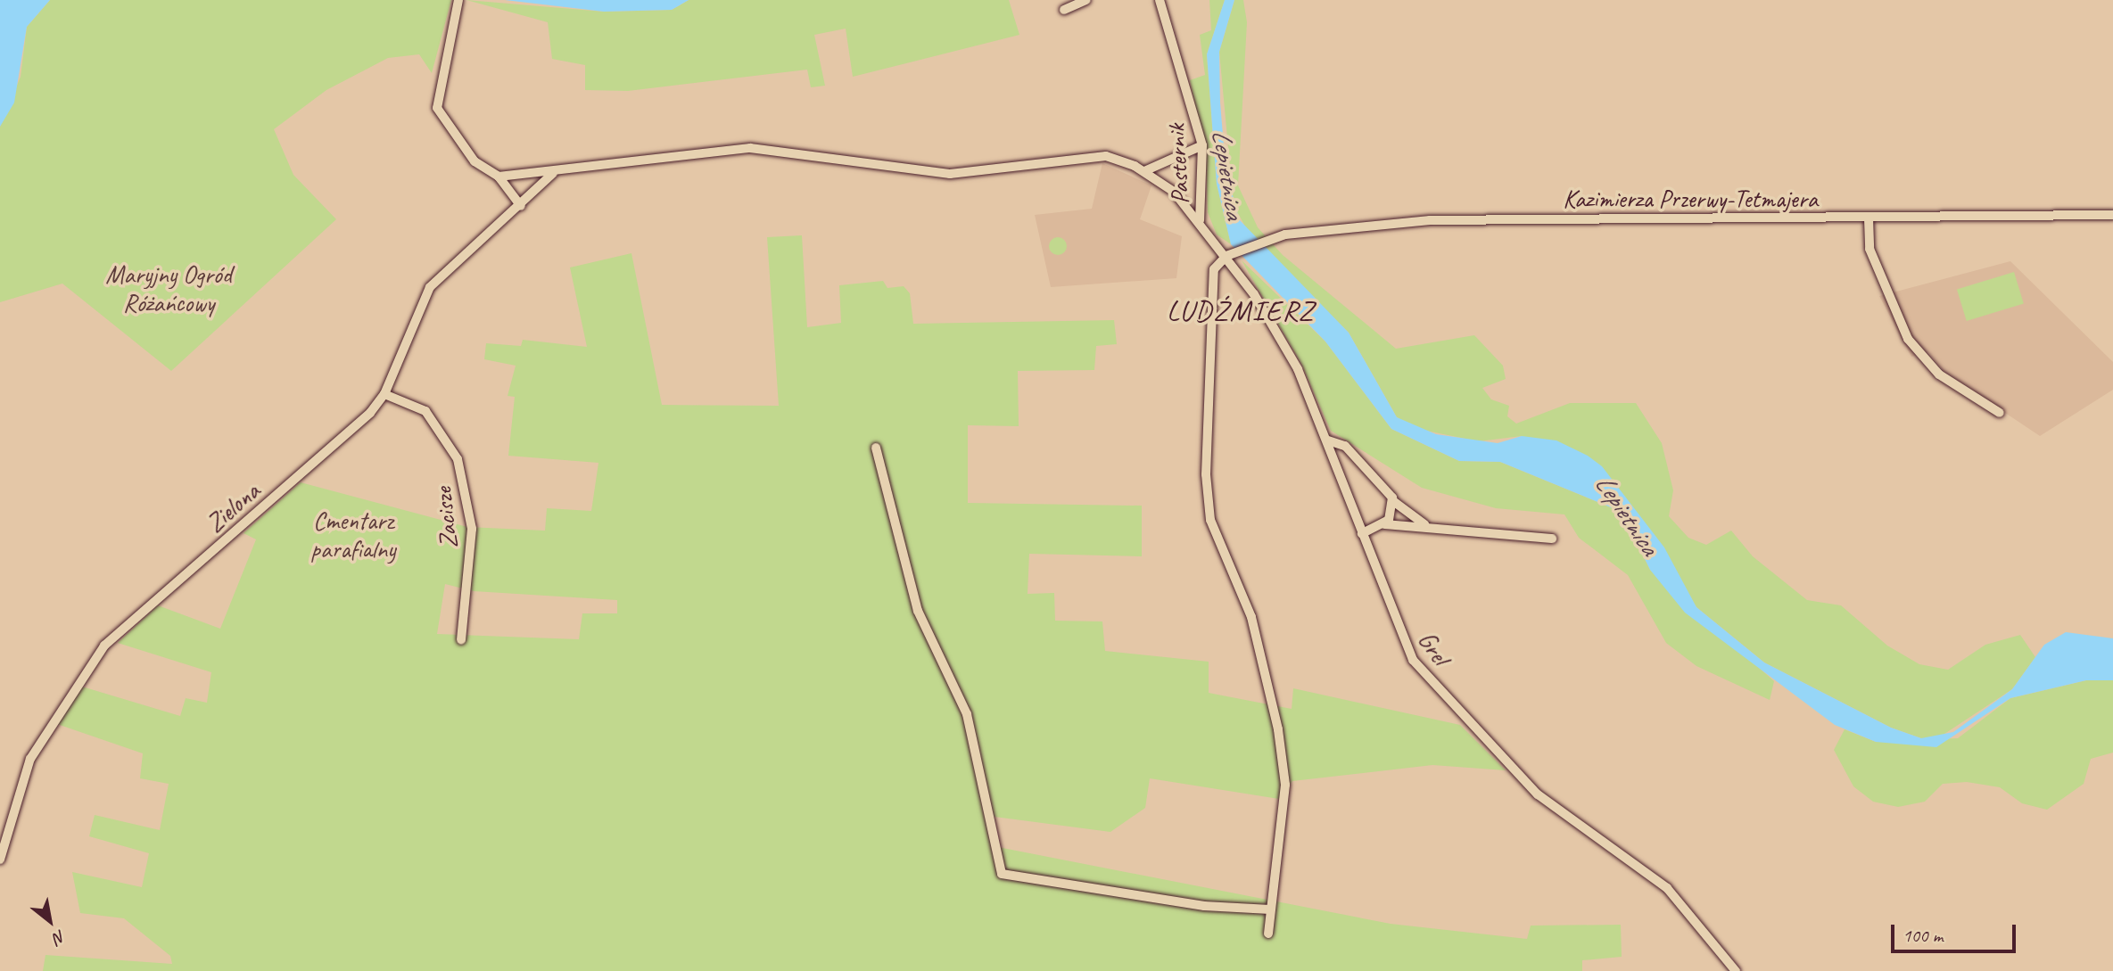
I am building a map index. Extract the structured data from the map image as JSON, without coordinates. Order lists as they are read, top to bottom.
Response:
{
  "streets": {
    "street": [
      "Pasternik",
      "Kazimierza Przerwy-Tetmajera",
      "Zielona",
      "Zacisze",
      "Grel"
    ]
  },
  "crossings": [
    ["Kazimierza Przerwy-Tetmajera", "Grel"],
    ["Zielona", "Zacisze"]
  ],
  "districts": ["LUDŹMIERZ"],
  "water": ["Lepietnica"],
  "parks": ["Maryjny Ogród Różańcowy", "Cmentarz parafialny"],
  "scale_bar": "100 m",
  "north": "bottom right"
}
